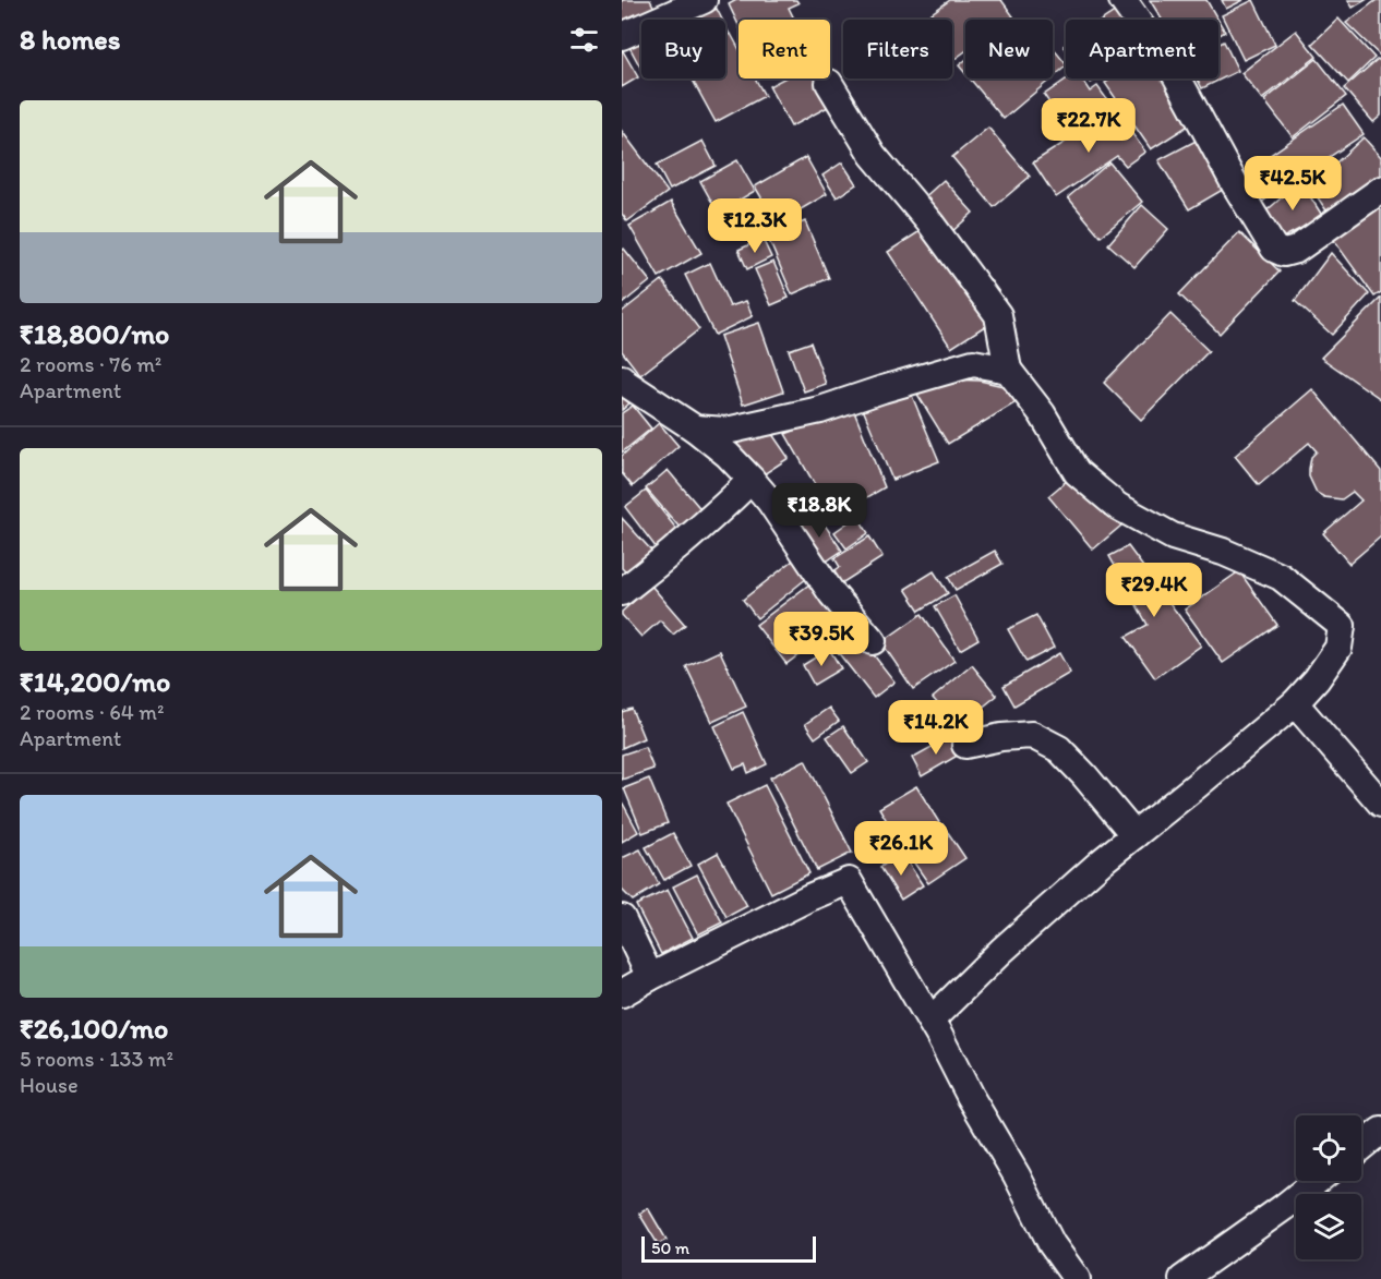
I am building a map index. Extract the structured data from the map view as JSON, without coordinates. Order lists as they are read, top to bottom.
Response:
{
  "scale_bar": "50 m",
  "page": {
    "heading": "8 homes",
    "chip": [
      "Buy",
      "Rent",
      "Filters",
      "New",
      "Apartment"
    ],
    "list": [
      {
        "name": "₹18,800/mo",
        "note": "2 rooms · 76 m² · Apartment"
      },
      {
        "name": "₹14,200/mo",
        "note": "2 rooms · 64 m² · Apartment"
      },
      {
        "name": "₹26,100/mo",
        "note": "5 rooms · 133 m² · House"
      }
    ],
    "price": [
      "₹22.7K",
      "₹42.5K",
      "₹12.3K",
      "₹18.8K",
      "₹29.4K",
      "₹39.5K",
      "₹14.2K",
      "₹26.1K"
    ],
    "scale": "50 m"
  }
}
